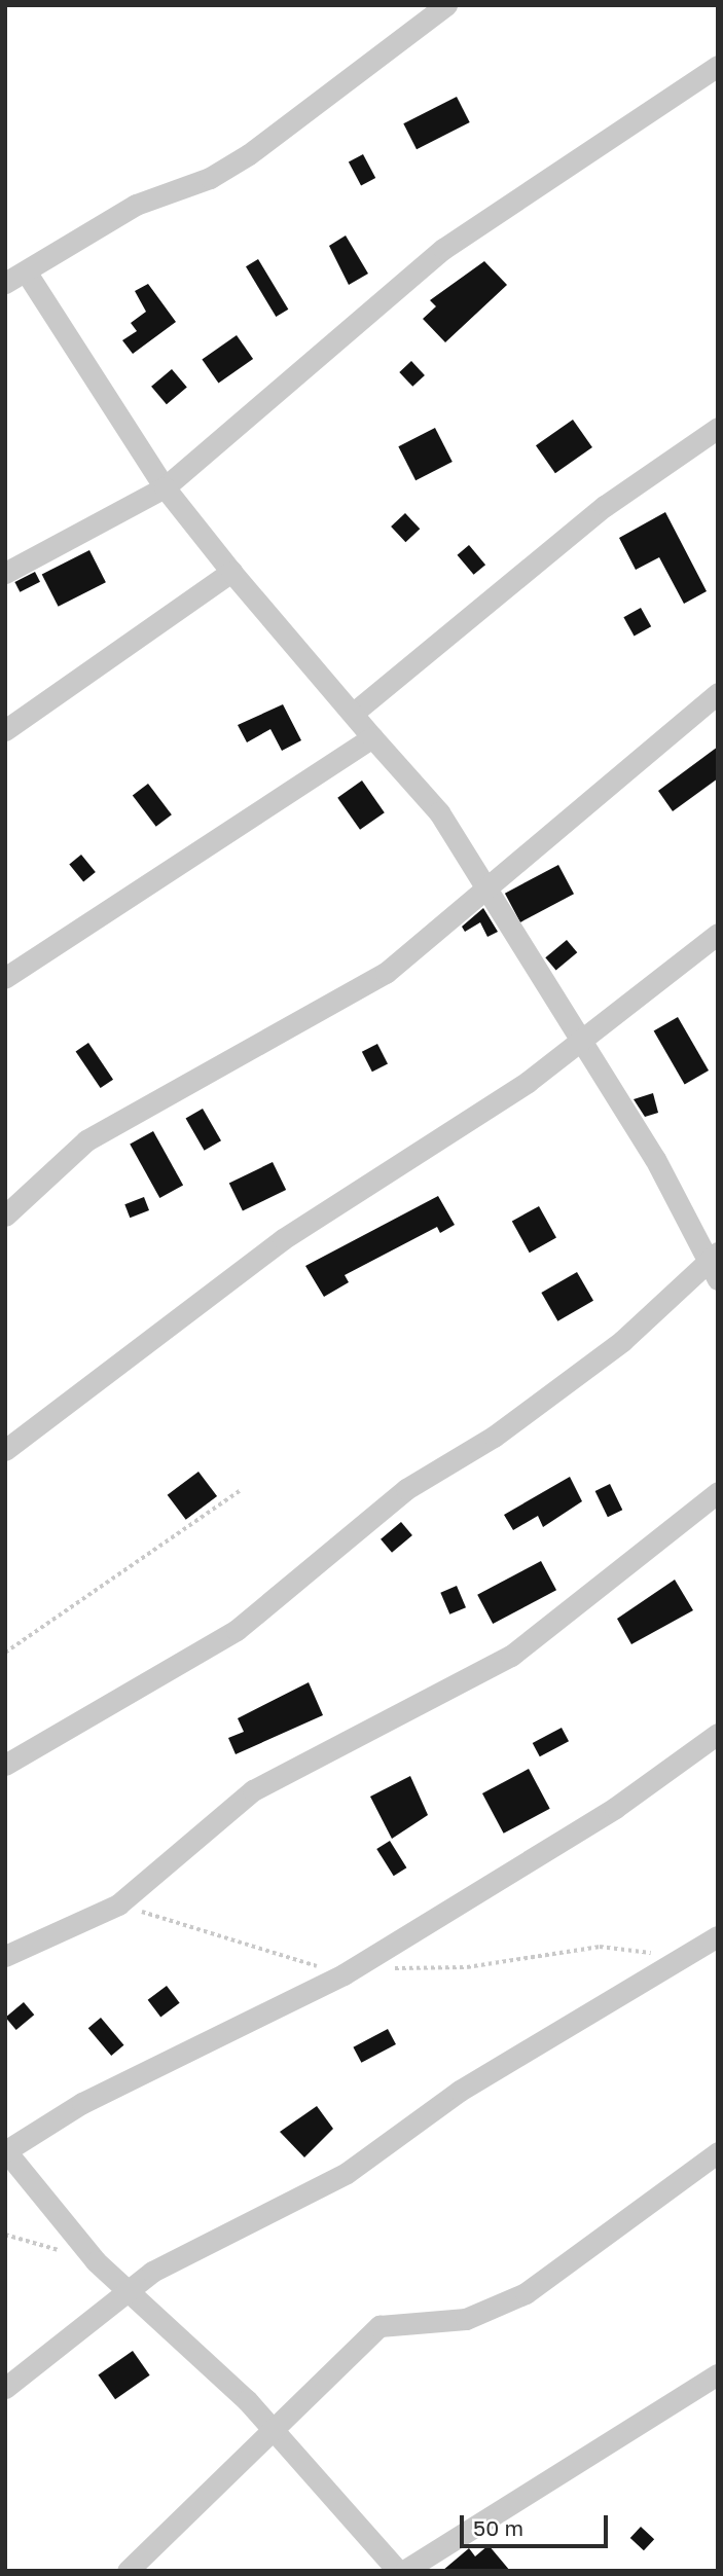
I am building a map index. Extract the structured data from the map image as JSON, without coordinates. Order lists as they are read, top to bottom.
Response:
{
  "scale_bar": "50 m"
}
